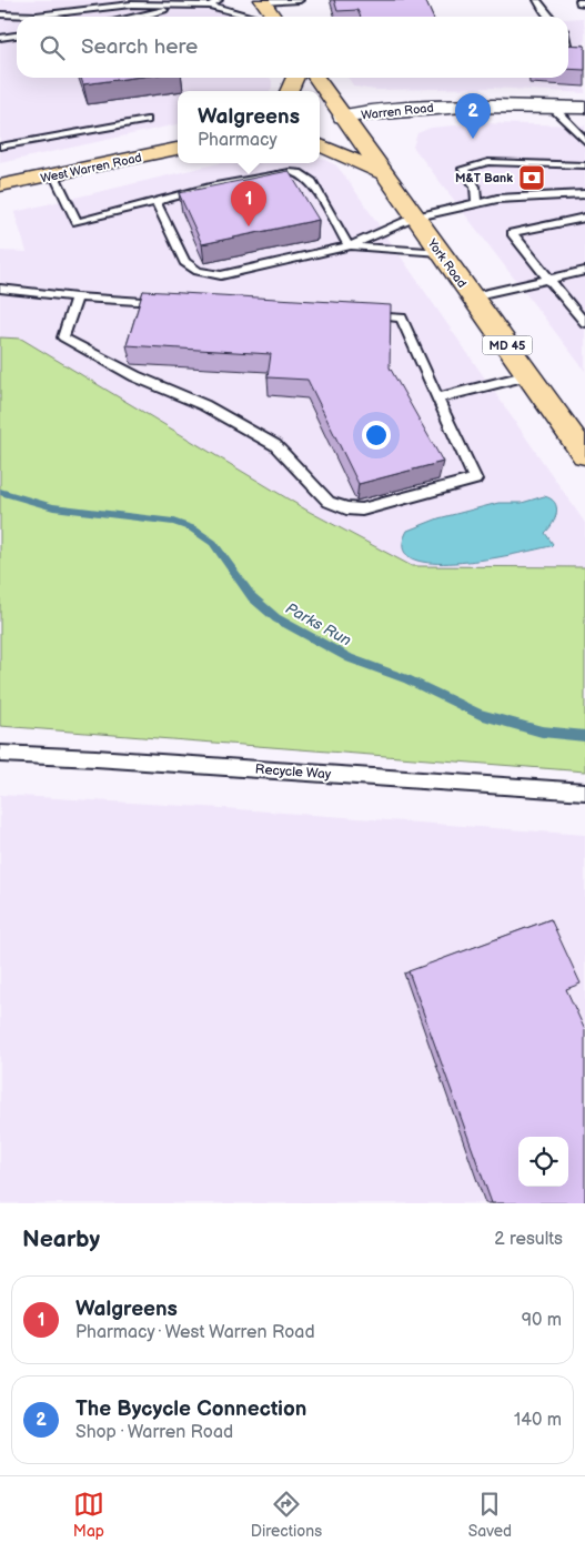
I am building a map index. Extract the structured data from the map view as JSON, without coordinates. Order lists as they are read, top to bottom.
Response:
{
  "streets": {
    "main road": ["West Warren Road", "York Road", "MD 45"],
    "street": ["Warren Road"],
    "lane": ["Recycle Way"]
  },
  "crossings": [
    ["Warren Road", "York Road"]
  ],
  "water": ["Parks Run"],
  "places": {
    "bank": ["M&T Bank"]
  },
  "page": {
    "search": "Search here",
    "popup": ["Walgreens", "Pharmacy"],
    "pins": ["2", "1"],
    "heading": ["Nearby", "2 results"],
    "list": [
      {
        "mark": "1",
        "name": "Walgreens",
        "note": "Pharmacy · West Warren Road",
        "value": "90 m"
      },
      {
        "mark": "2",
        "name": "The Bycycle Connection",
        "note": "Shop · Warren Road",
        "value": "140 m"
      }
    ],
    "nav": ["Map", "Directions", "Saved"]
  }
}
